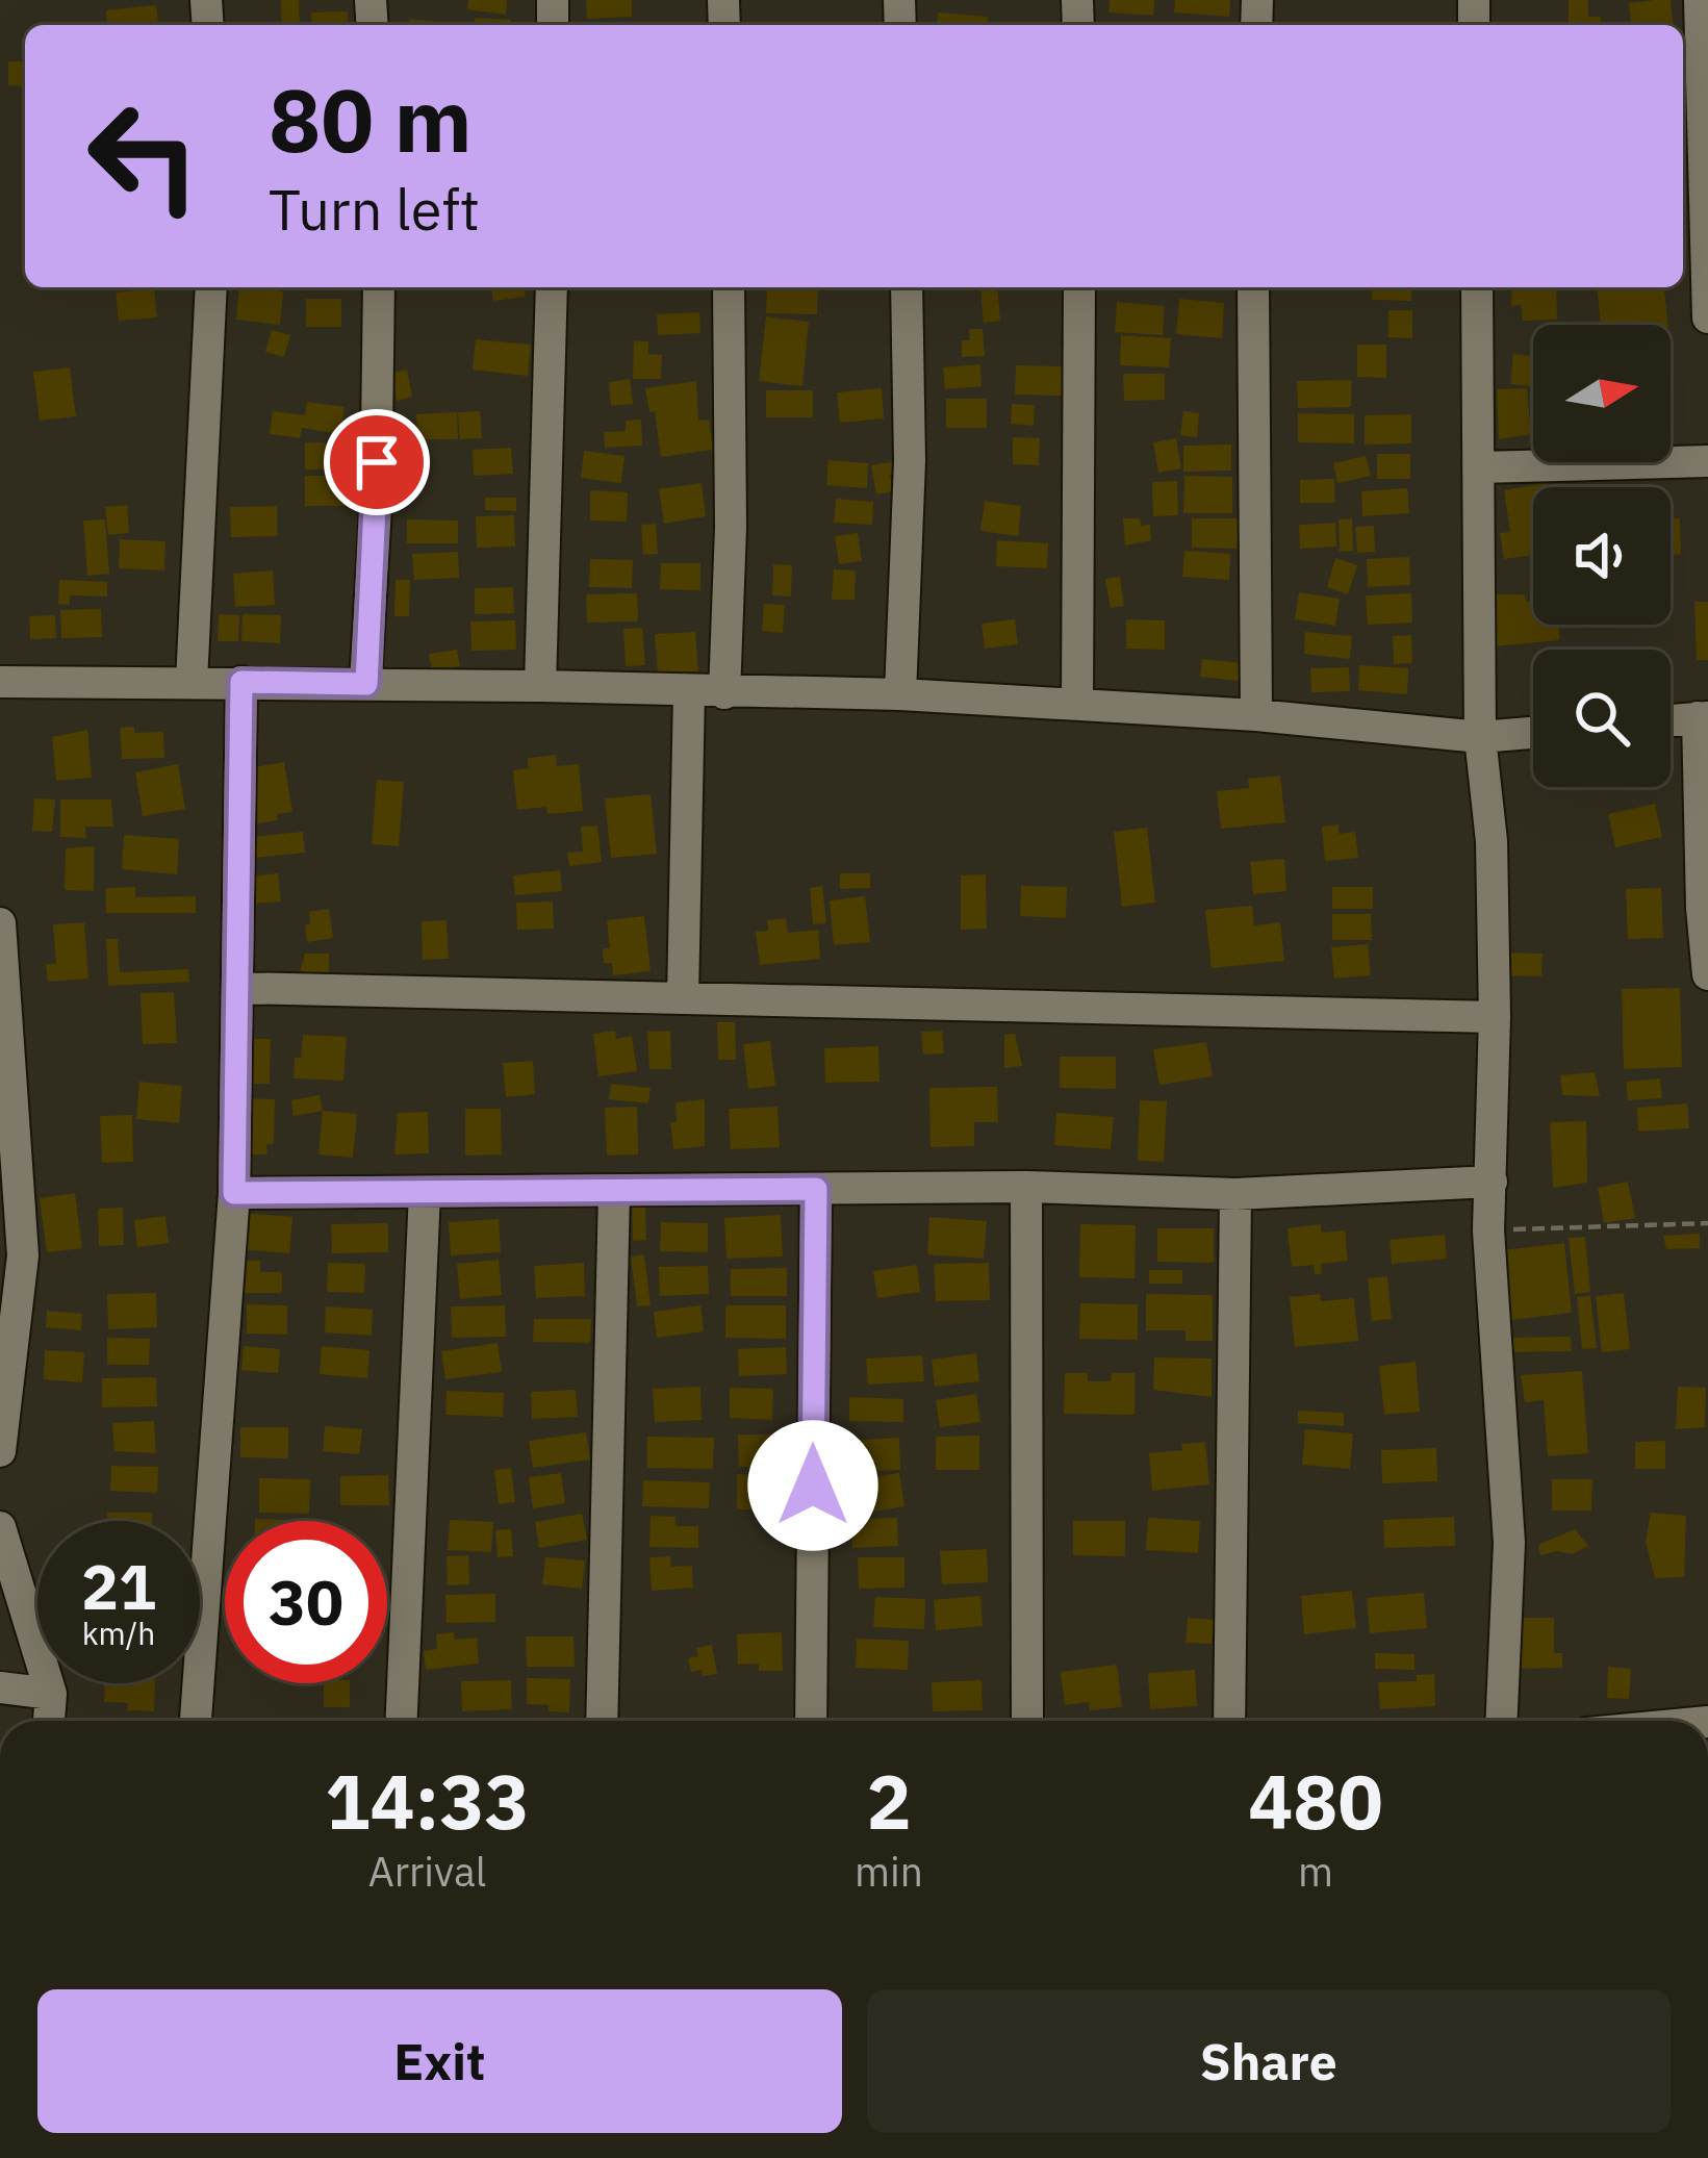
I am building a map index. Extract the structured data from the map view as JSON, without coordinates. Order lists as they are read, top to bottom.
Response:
{
  "north": "right",
  "page": {
    "turn": ["80 m", "Turn left"],
    "speed": "21 km/h",
    "limit": "30",
    "eta": [
      "14:33",
      "Arrival",
      "2",
      "min",
      "480",
      "m"
    ],
    "buttons": ["Exit", "Share"]
  }
}
